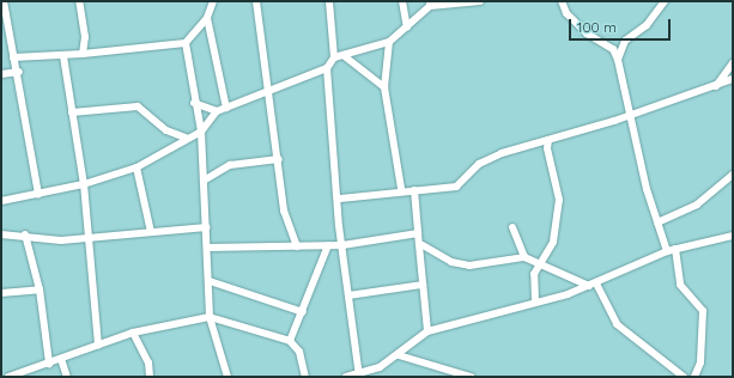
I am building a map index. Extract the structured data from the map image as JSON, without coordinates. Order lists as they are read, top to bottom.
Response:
{
  "scale_bar": "100 m"
}
